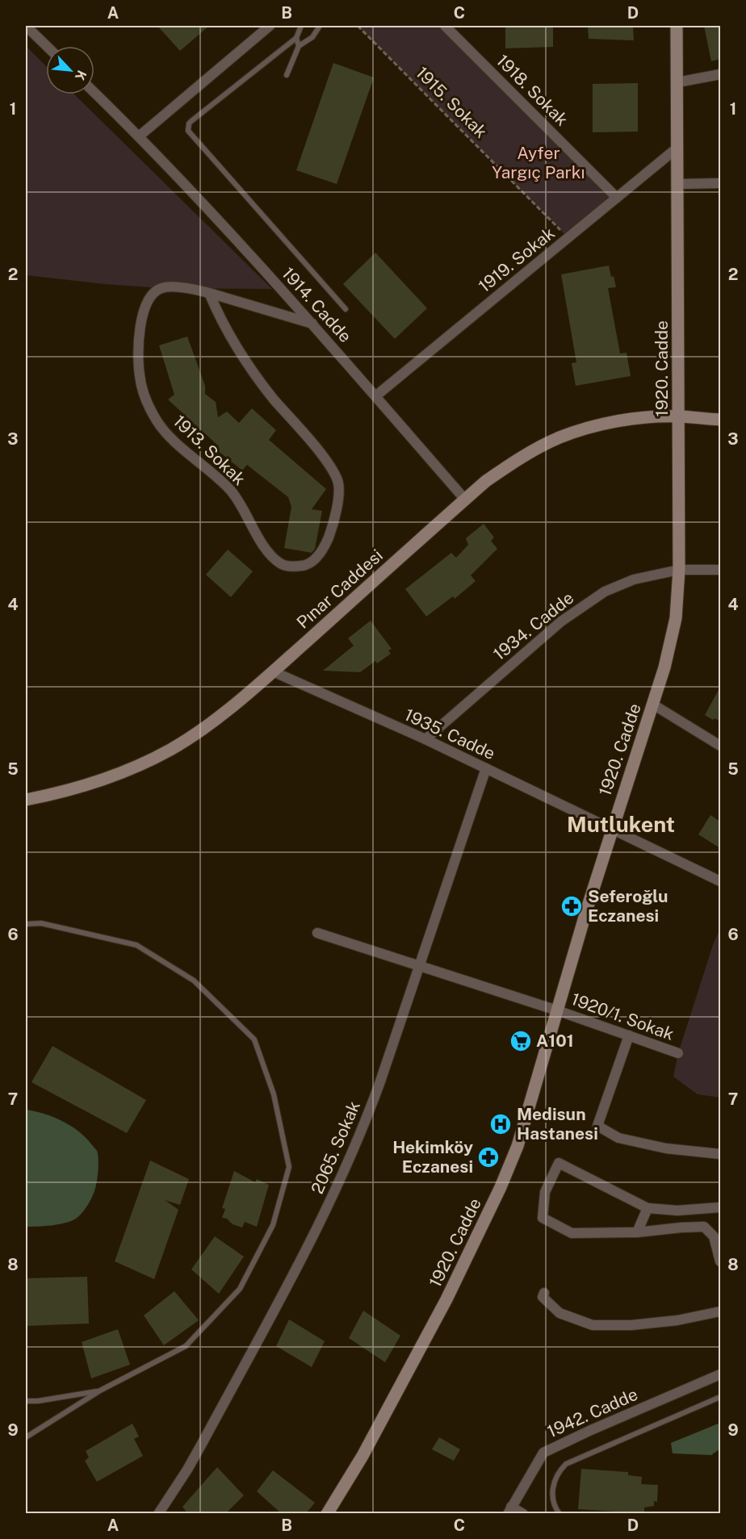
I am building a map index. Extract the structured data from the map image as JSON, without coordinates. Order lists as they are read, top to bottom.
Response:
{
  "streets": {
    "main road": ["1920. Cadde", "Pınar Caddesi"],
    "street": [
      "1918. Sokak",
      "1919. Sokak",
      "1914. Cadde",
      "1913. Sokak",
      "1934. Cadde",
      "1935. Cadde",
      "1920/1. Sokak",
      "2065. Sokak",
      "1942. Cadde"
    ],
    "path": ["1915. Sokak"]
  },
  "crossings": [
    ["1918. Sokak", "1919. Sokak"],
    ["1915. Sokak", "1919. Sokak"],
    ["1919. Sokak", "1914. Cadde"],
    ["1919. Sokak", "1920. Cadde"],
    ["1914. Cadde", "1913. Sokak"],
    ["1914. Cadde", "Pınar Caddesi"],
    ["1920. Cadde", "Pınar Caddesi"],
    ["1920. Cadde", "1934. Cadde"],
    ["1920. Cadde", "1935. Cadde"],
    ["1920. Cadde", "1920/1. Sokak"],
    ["Pınar Caddesi", "1935. Cadde"],
    ["1934. Cadde", "1935. Cadde"],
    ["1935. Cadde", "2065. Sokak"],
    ["1920/1. Sokak", "2065. Sokak"]
  ],
  "districts": ["Mutlukent"],
  "parks": ["Ayfer Yargıç Parkı"],
  "places": {
    "pharmacy": ["Seferoğlu Eczanesi", "Hekimköy Eczanesi"],
    "supermarket": ["A101"],
    "hospital": ["Medisun Hastanesi"]
  },
  "north": "bottom right",
  "grid": {
    "columns": [
      "A",
      "B",
      "C",
      "D"
    ],
    "rows": [
      "1",
      "2",
      "3",
      "4",
      "5",
      "6",
      "7",
      "8",
      "9"
    ]
  }
}
